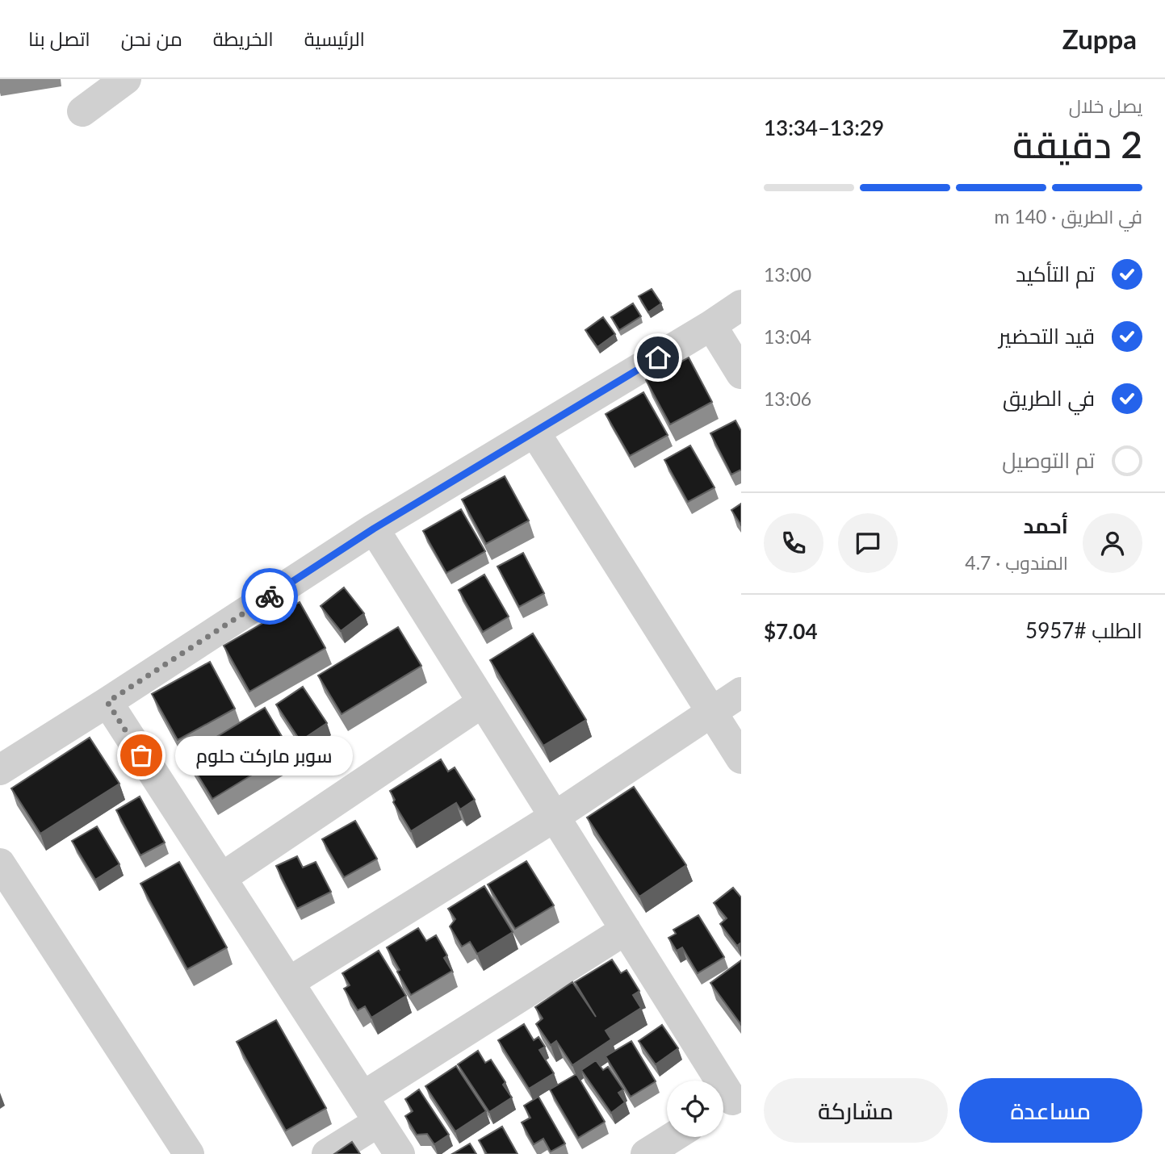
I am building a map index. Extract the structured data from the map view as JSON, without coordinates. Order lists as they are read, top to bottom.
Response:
{
  "places": ["سوبر ماركت حلوم"],
  "page": {
    "header": "Zuppa",
    "nav": [
      "الرئيسية",
      "الخريطة",
      "من نحن",
      "اتصل بنا"
    ],
    "heading": ["2 دقيقة", "يصل خلال", "13:29–13:34"],
    "panel": [
      "أحمد",
      "المندوب · 4.7",
      "الطلب #5957",
      "$7.04"
    ],
    "bar": "في الطريق · 140 m",
    "list": [
      ["تم التأكيد", "13:00"],
      ["قيد التحضير", "13:04"],
      ["في الطريق", "13:06"],
      "تم التوصيل"
    ],
    "bubble": "سوبر ماركت حلوم",
    "buttons": ["مساعدة", "مشاركة"]
  }
}
